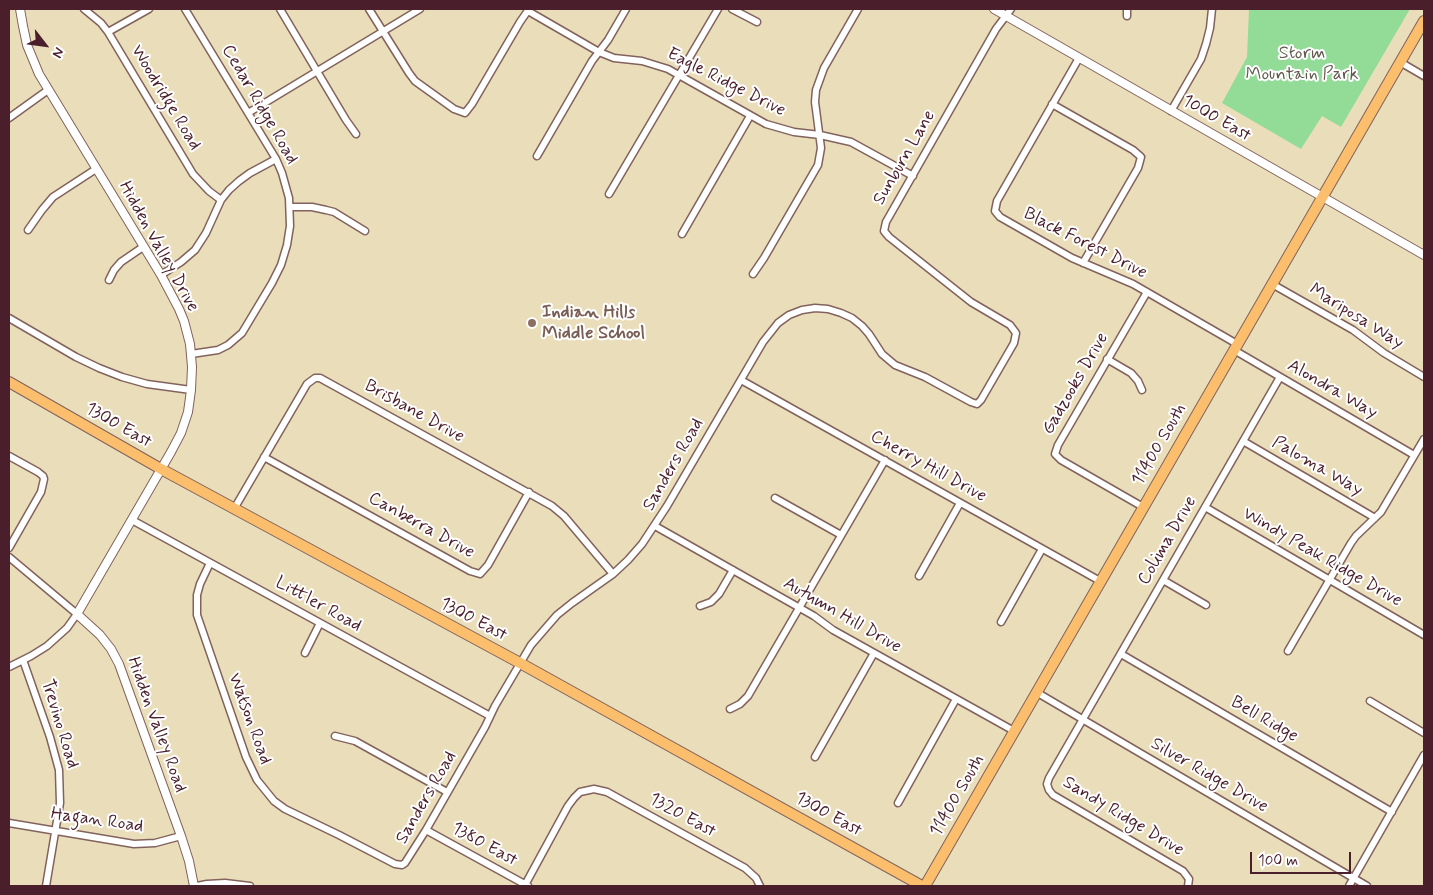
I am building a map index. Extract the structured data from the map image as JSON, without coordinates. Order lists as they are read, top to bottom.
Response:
{
  "streets": {
    "main road": ["1300 East", "11400 South"],
    "street": [
      "Eagle Ridge Drive",
      "Woodridge Road",
      "Cedar Ridge Road",
      "1000 East",
      "Sunburn Lane",
      "Black Forest Drive",
      "Hidden Valley Drive",
      "Mariposa Way",
      "Gadzooks Drive",
      "Alondra Way",
      "Brisbane Drive",
      "Sanders Road",
      "Cherry Hill Drive",
      "Paloma Way",
      "Canberra Drive",
      "Colima Drive",
      "Windy Peak Ridge Drive",
      "Littler Road",
      "Autumn Hill Drive",
      "Watson Road",
      "Bell Ridge",
      "Trevino Road",
      "Hidden Valley Road",
      "Silver Ridge Drive",
      "1320 East",
      "Sandy Ridge Drive",
      "Hagan Road",
      "1380 East"
    ]
  },
  "crossings": [
    ["Eagle Ridge Drive", "Sunburn Lane"],
    ["Cedar Ridge Road", "Hidden Valley Drive"],
    ["1000 East", "Sunburn Lane"],
    ["1000 East", "Black Forest Drive"],
    ["1000 East", "11400 South"],
    ["Sunburn Lane", "Sanders Road"],
    ["Black Forest Drive", "Gadzooks Drive"],
    ["Black Forest Drive", "Alondra Way"],
    ["Black Forest Drive", "11400 South"],
    ["Hidden Valley Drive", "1300 East"],
    ["Hidden Valley Drive", "Littler Road"],
    ["Hidden Valley Drive", "Trevino Road"],
    ["Hidden Valley Drive", "Hidden Valley Road"],
    ["Mariposa Way", "11400 South"],
    ["Gadzooks Drive", "11400 South"],
    ["Alondra Way", "11400 South"],
    ["Alondra Way", "Colima Drive"],
    ["Brisbane Drive", "1300 East"],
    ["Brisbane Drive", "Sanders Road"],
    ["Brisbane Drive", "Canberra Drive"],
    ["1300 East", "11400 South"],
    ["1300 East", "Sanders Road"],
    ["11400 South", "Cherry Hill Drive"],
    ["11400 South", "Autumn Hill Drive"],
    ["11400 South", "Silver Ridge Drive"],
    ["Sanders Road", "Cherry Hill Drive"],
    ["Sanders Road", "Littler Road"],
    ["Sanders Road", "Autumn Hill Drive"],
    ["Sanders Road", "Watson Road"],
    ["Sanders Road", "1380 East"],
    ["Paloma Way", "Colima Drive"],
    ["Colima Drive", "Windy Peak Ridge Drive"],
    ["Colima Drive", "Bell Ridge"],
    ["Colima Drive", "Silver Ridge Drive"],
    ["Colima Drive", "Sandy Ridge Drive"],
    ["Littler Road", "Watson Road"],
    ["Trevino Road", "Hagan Road"],
    ["Hidden Valley Road", "Hagan Road"],
    ["Silver Ridge Drive", "Sandy Ridge Drive"],
    ["1320 East", "1380 East"]
  ],
  "parks": ["Storm Mountain Park"],
  "places": ["Indian Hills Middle School"],
  "scale_bar": "100 m",
  "north": "bottom right"
}
